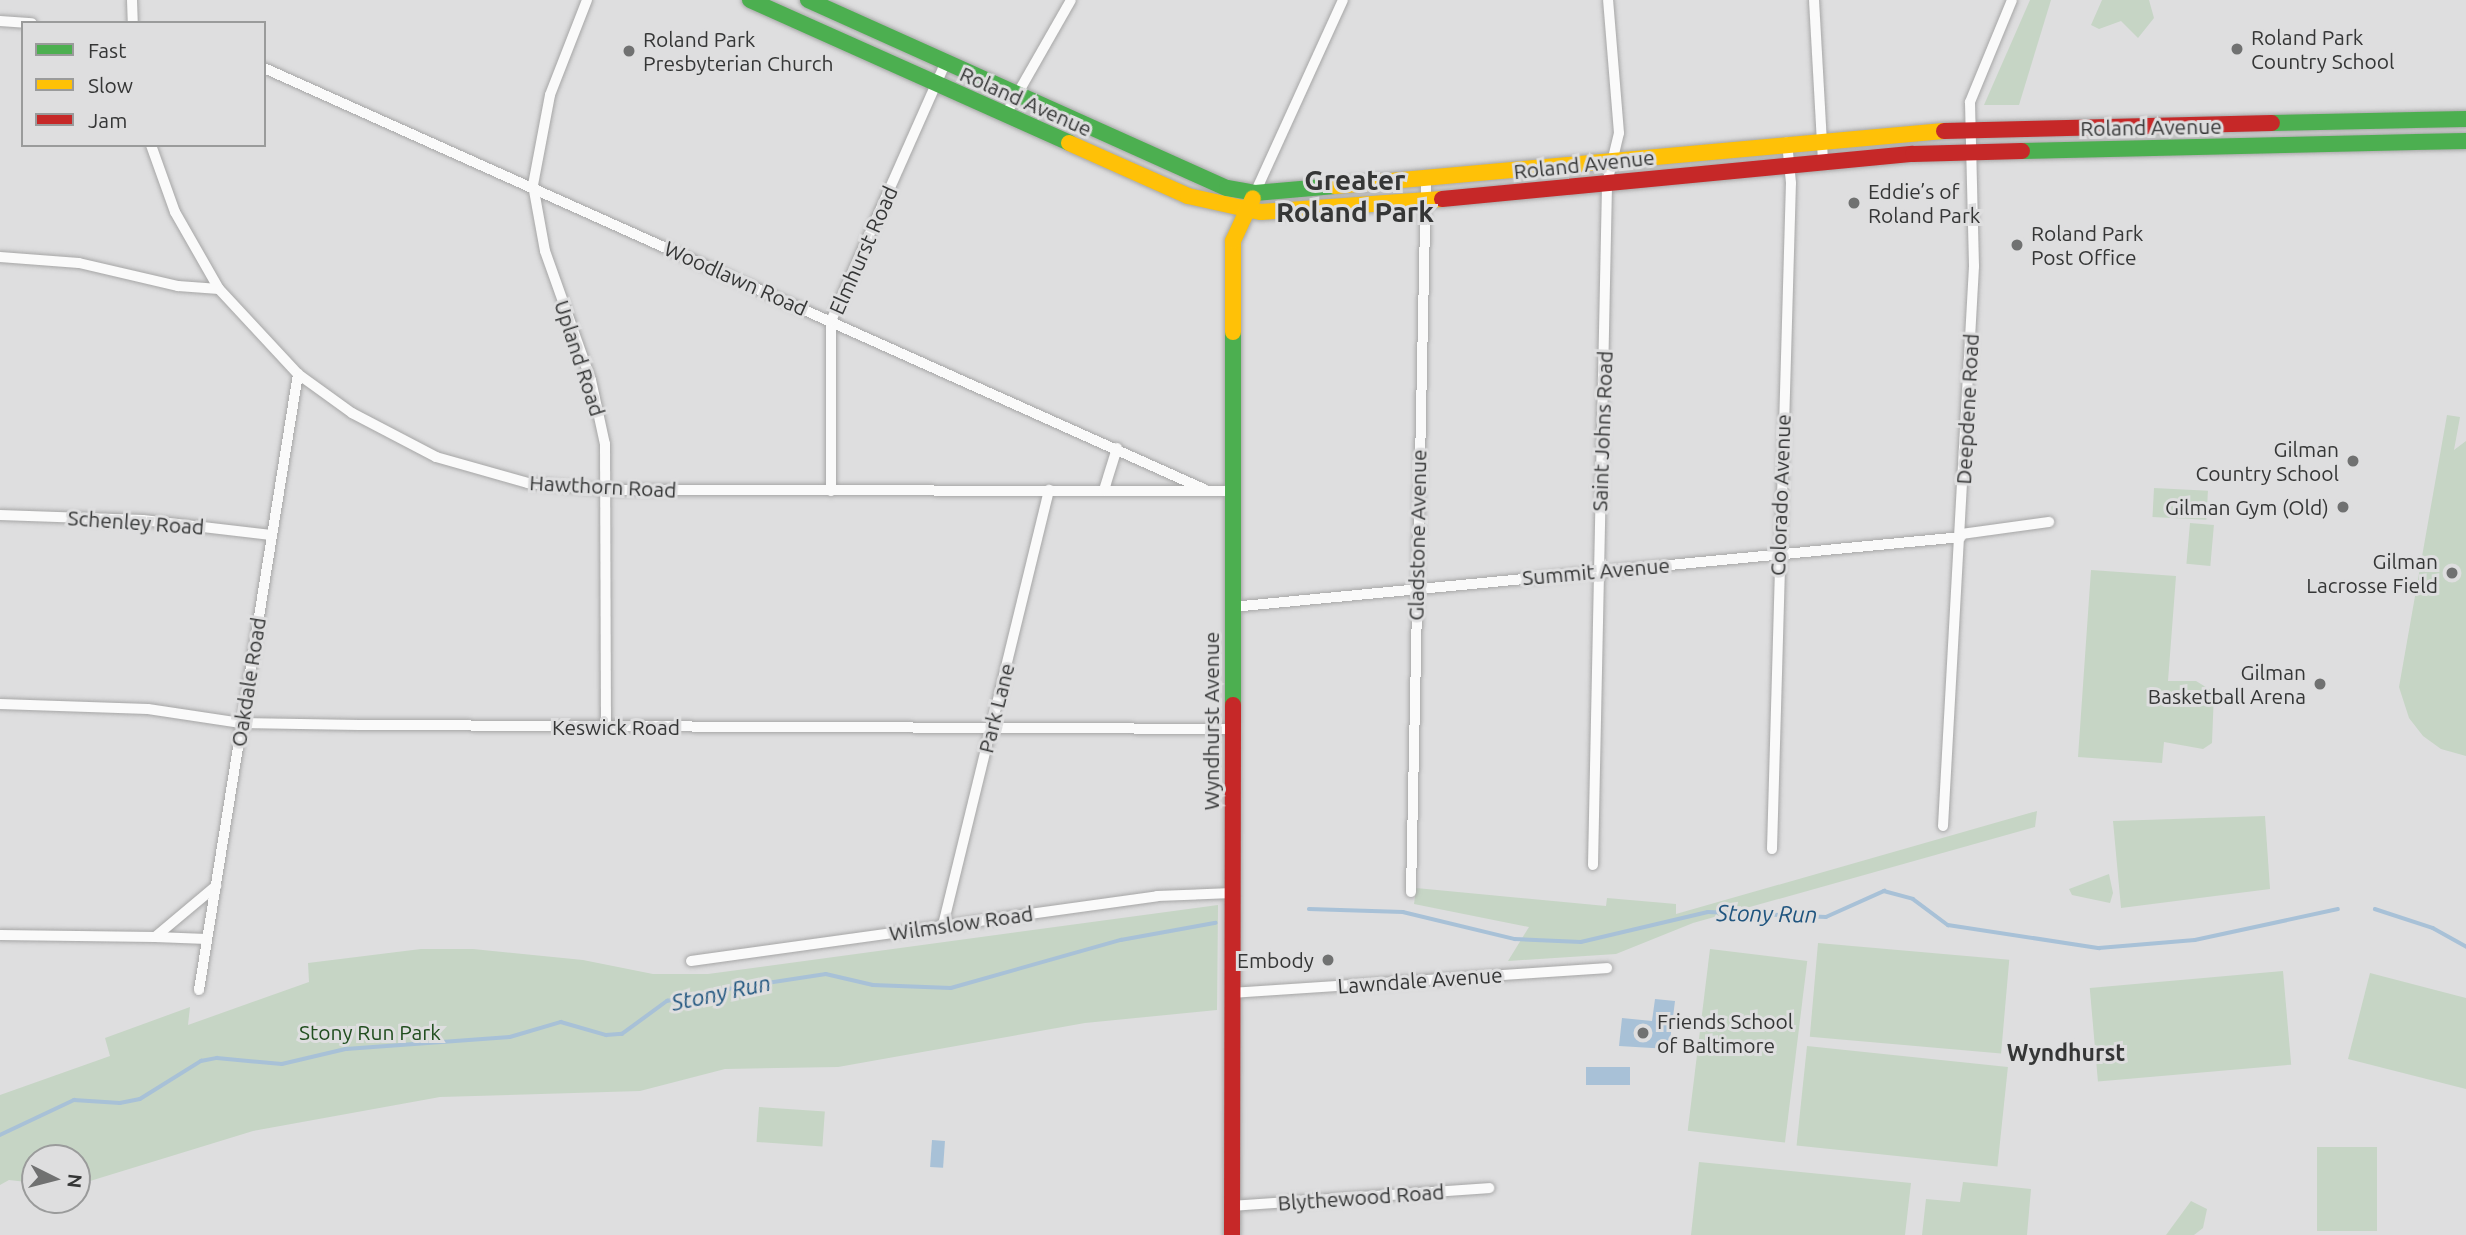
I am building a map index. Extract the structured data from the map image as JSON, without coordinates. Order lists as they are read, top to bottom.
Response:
{
  "streets": {
    "main road": ["Roland Avenue", "Wyndhurst Avenue"],
    "street": [
      "Elmhurst Road",
      "Woodlawn Road",
      "Upland Road",
      "Deepdene Road",
      "Saint Johns Road",
      "Hawthorn Road",
      "Colorado Avenue",
      "Schenley Road",
      "Gladstone Avenue",
      "Summit Avenue",
      "Oakdale Road",
      "Park Lane",
      "Keswick Road",
      "Wilmslow Road",
      "Lawndale Avenue",
      "Blythewood Road"
    ]
  },
  "crossings": [
    ["Roland Avenue", "Elmhurst Road"],
    ["Roland Avenue", "Deepdene Road"],
    ["Roland Avenue", "Saint Johns Road"],
    ["Roland Avenue", "Colorado Avenue"],
    ["Roland Avenue", "Gladstone Avenue"],
    ["Roland Avenue", "Wyndhurst Avenue"],
    ["Elmhurst Road", "Woodlawn Road"],
    ["Elmhurst Road", "Hawthorn Road"],
    ["Woodlawn Road", "Upland Road"],
    ["Woodlawn Road", "Hawthorn Road"],
    ["Upland Road", "Hawthorn Road"],
    ["Upland Road", "Keswick Road"],
    ["Deepdene Road", "Summit Avenue"],
    ["Saint Johns Road", "Summit Avenue"],
    ["Hawthorn Road", "Oakdale Road"],
    ["Hawthorn Road", "Park Lane"],
    ["Hawthorn Road", "Wyndhurst Avenue"],
    ["Colorado Avenue", "Summit Avenue"],
    ["Schenley Road", "Oakdale Road"],
    ["Gladstone Avenue", "Summit Avenue"],
    ["Summit Avenue", "Wyndhurst Avenue"],
    ["Oakdale Road", "Keswick Road"],
    ["Park Lane", "Keswick Road"],
    ["Park Lane", "Wilmslow Road"],
    ["Wyndhurst Avenue", "Keswick Road"],
    ["Wyndhurst Avenue", "Wilmslow Road"],
    ["Wyndhurst Avenue", "Lawndale Avenue"],
    ["Wyndhurst Avenue", "Blythewood Road"]
  ],
  "districts": ["Greater Roland Park", "Wyndhurst"],
  "water": ["Stony Run"],
  "parks": ["Stony Run Park"],
  "places": [
    "Roland Park Country School",
    "Roland Park Presbyterian Church",
    "Eddie’s of Roland Park",
    "Roland Park Post Office",
    "Gilman Country School",
    "Gilman Gym (Old)",
    "Gilman Lacrosse Field",
    "Gilman Basketball Arena",
    "Embody",
    "Friends School of Baltimore"
  ],
  "legend": ["Fast", "Slow", "Jam"],
  "north": "right"
}
